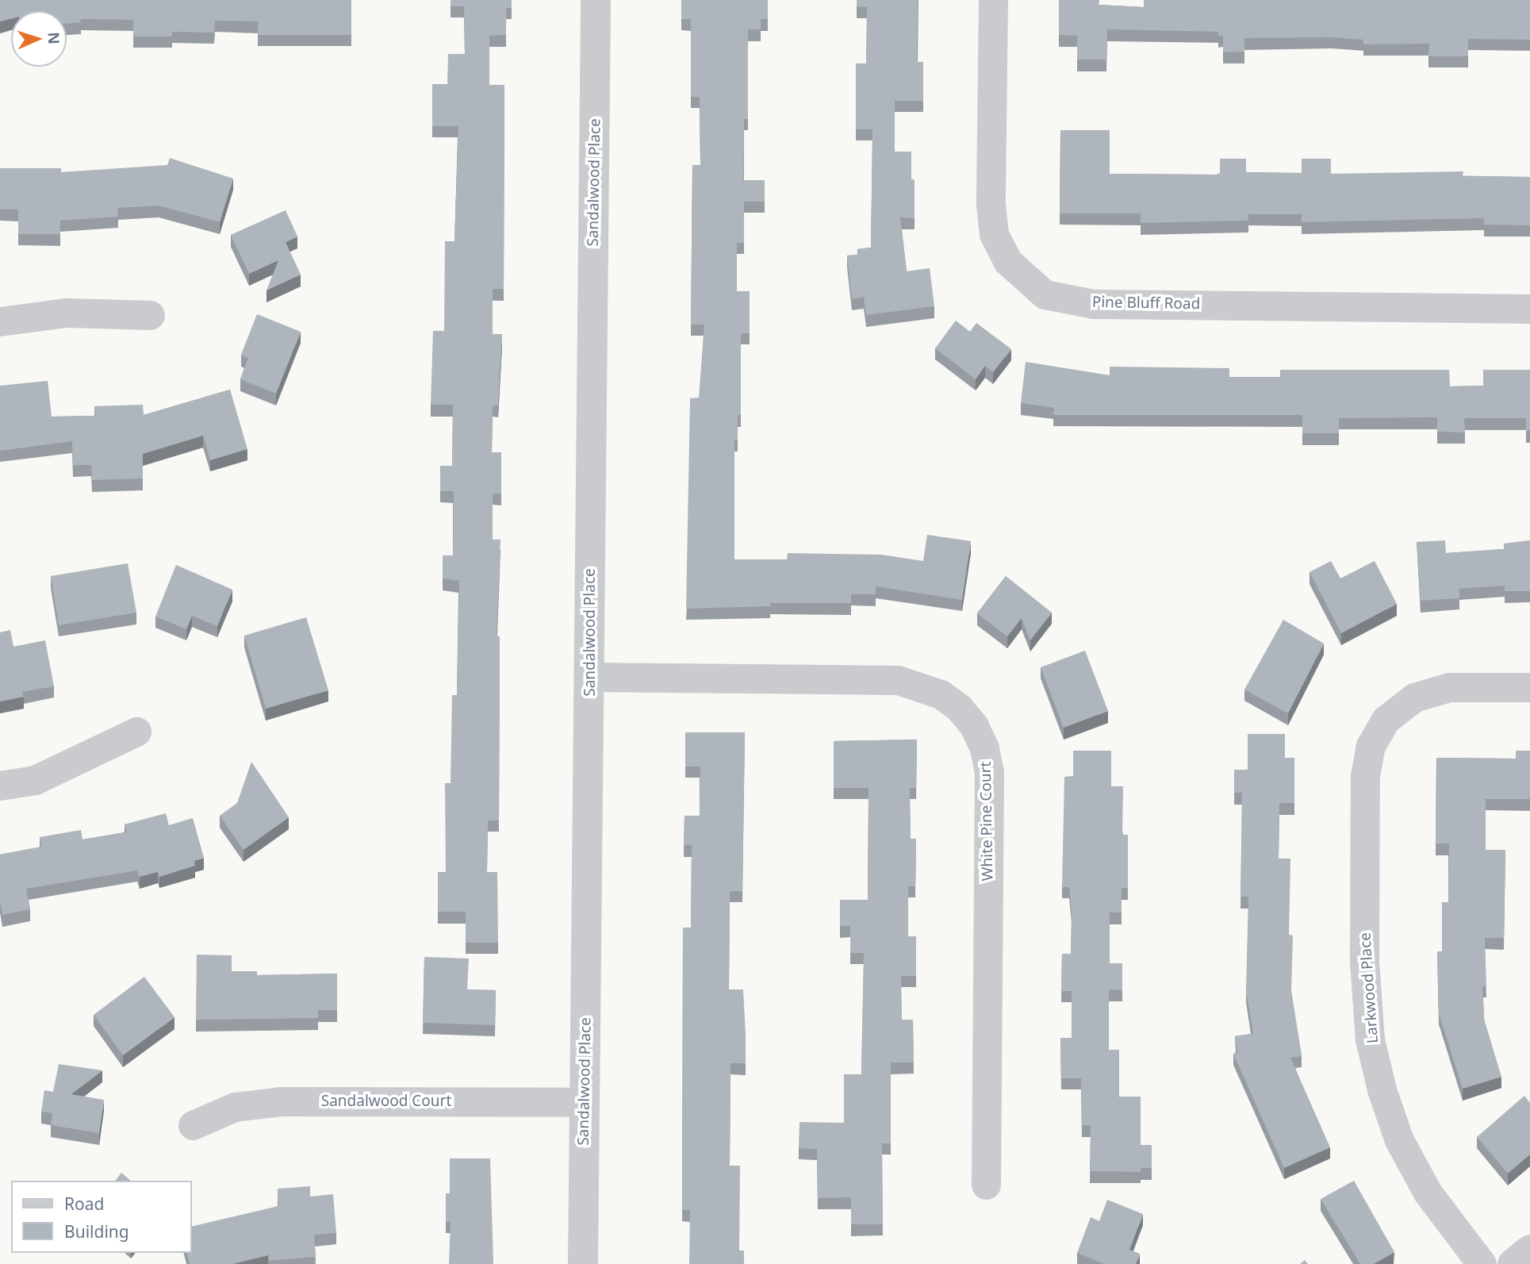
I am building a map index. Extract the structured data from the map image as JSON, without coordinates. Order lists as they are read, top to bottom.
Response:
{
  "streets": {
    "street": [
      "Sandalwood Place",
      "Pine Bluff Road",
      "White Pine Court",
      "Larkwood Place",
      "Sandalwood Court"
    ]
  },
  "crossings": [
    ["Sandalwood Place", "White Pine Court"],
    ["Sandalwood Place", "Sandalwood Court"]
  ],
  "legend": ["Road", "Building"],
  "north": "right"
}
